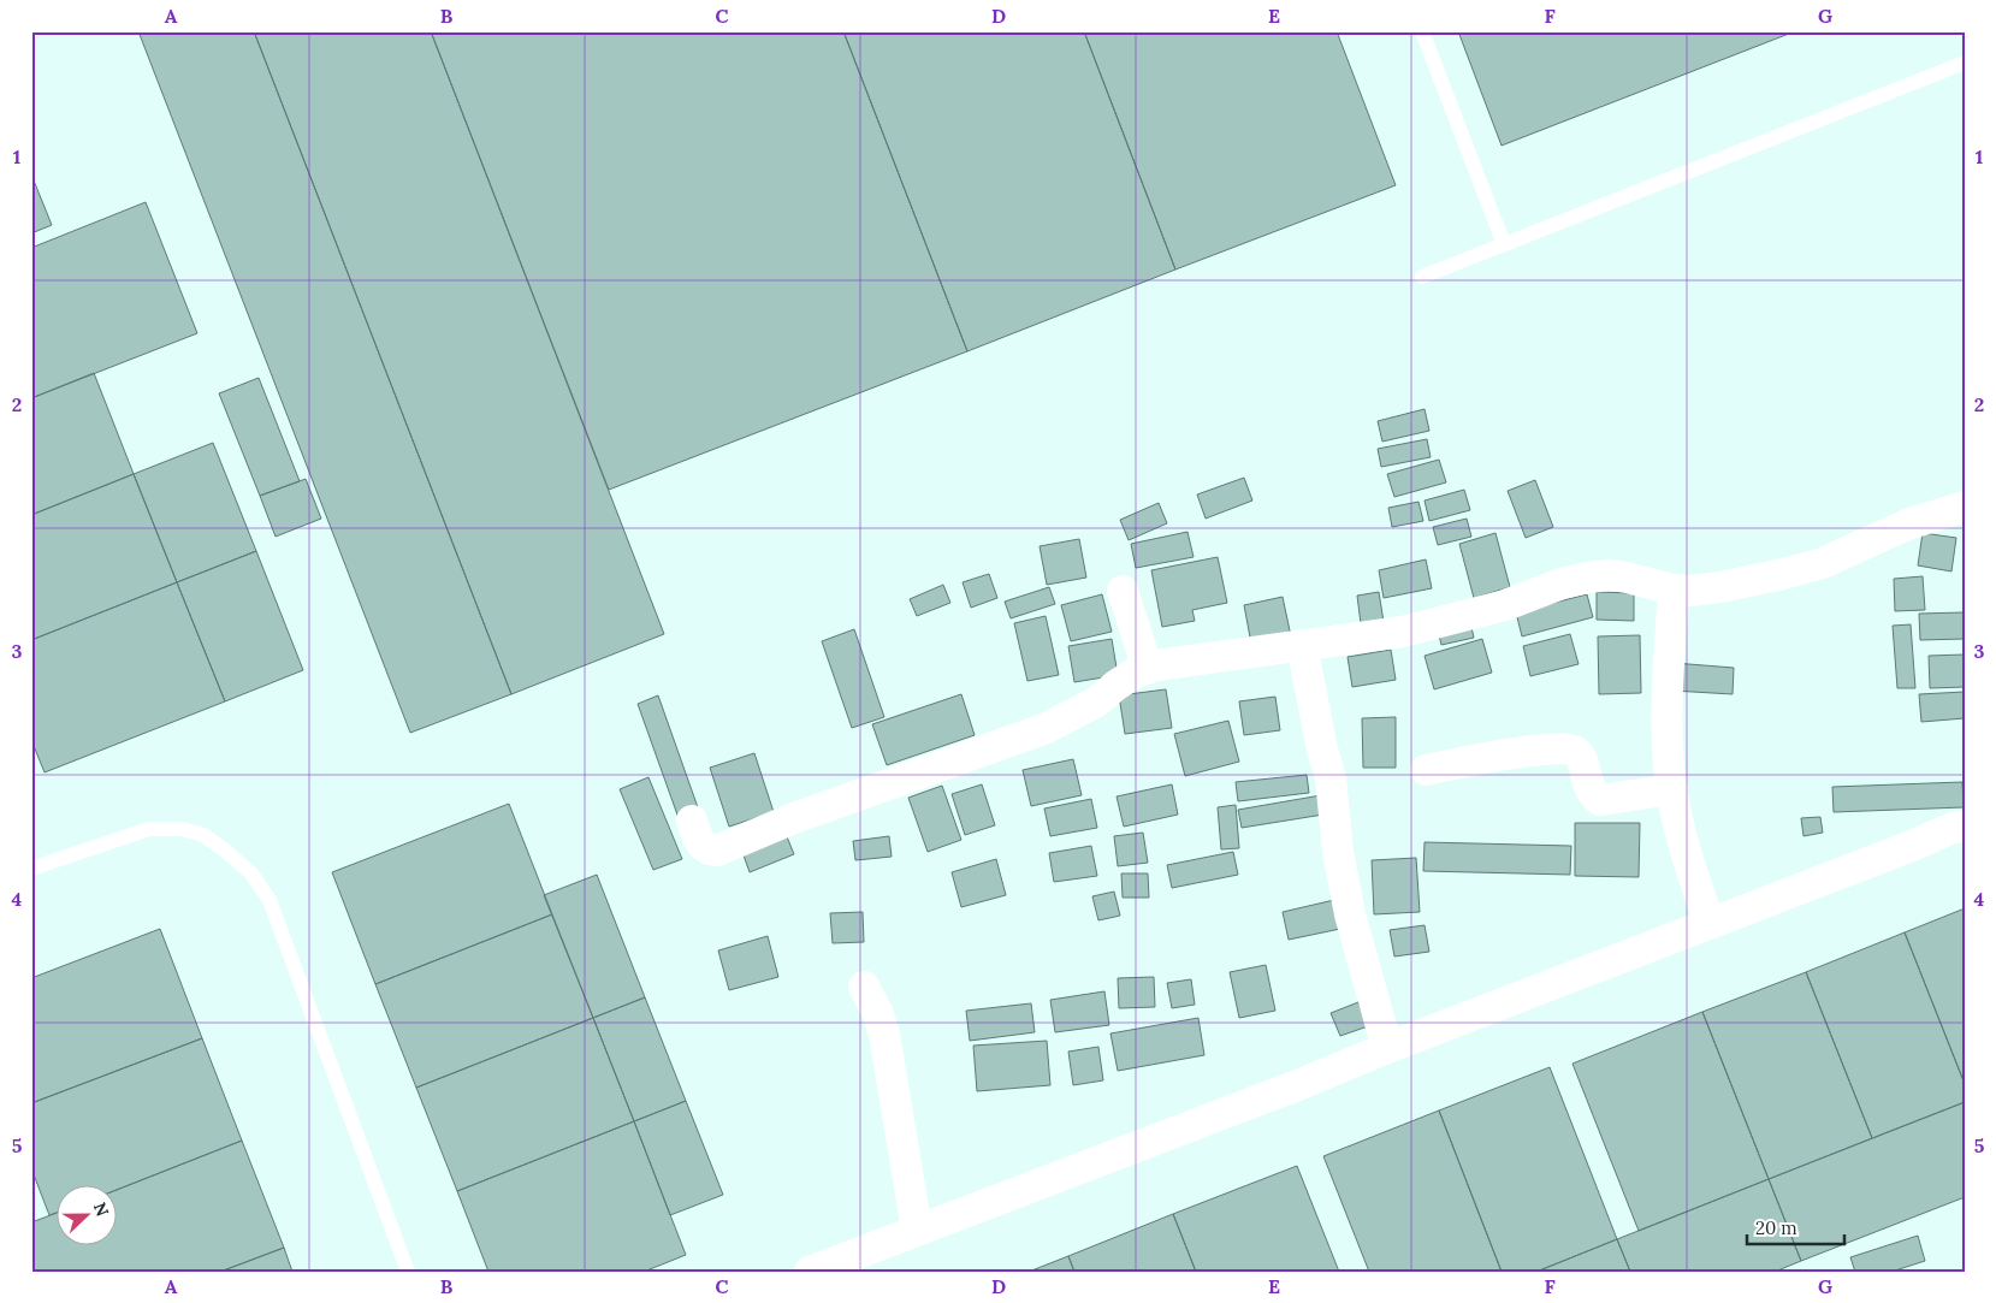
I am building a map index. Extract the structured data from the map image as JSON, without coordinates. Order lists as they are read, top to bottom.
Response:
{
  "scale_bar": "20 m",
  "north": "right",
  "grid": {
    "columns": [
      "A",
      "B",
      "C",
      "D",
      "E",
      "F",
      "G"
    ],
    "rows": [
      "1",
      "2",
      "3",
      "4",
      "5"
    ]
  }
}
